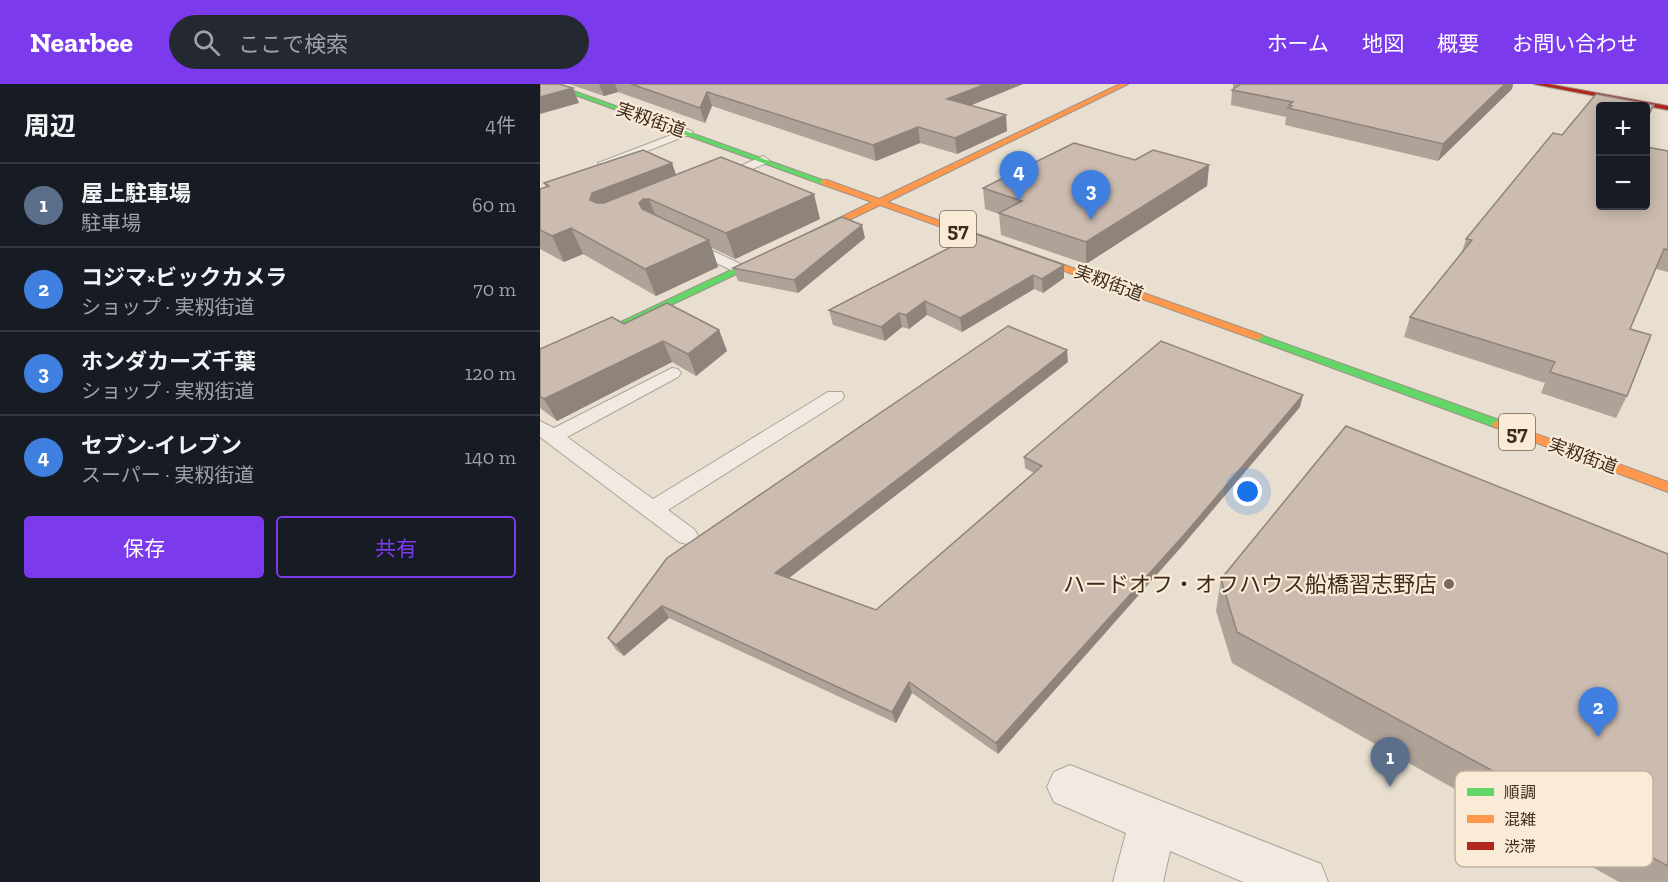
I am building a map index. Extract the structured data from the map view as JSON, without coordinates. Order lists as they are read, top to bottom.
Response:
{
  "streets": {
    "main road": ["実籾街道", "57"]
  },
  "places": ["ハードオフ・オフハウス船橋習志野店"],
  "legend": ["順調", "混雑", "渋滞"],
  "page": {
    "header": "Nearbee",
    "search": "ここで検索",
    "nav": [
      "ホーム",
      "地図",
      "概要",
      "お問い合わせ"
    ],
    "heading": ["周辺", "4件"],
    "map_buttons": ["+", "−"],
    "pins": [
      "4",
      "3",
      "2",
      "1"
    ],
    "list": [
      {
        "mark": "1",
        "name": "屋上駐車場",
        "note": "駐車場",
        "value": "60 m"
      },
      {
        "mark": "2",
        "name": "コジマ×ビックカメラ",
        "note": "ショップ · 実籾街道",
        "value": "70 m"
      },
      {
        "mark": "3",
        "name": "ホンダカーズ千葉",
        "note": "ショップ · 実籾街道",
        "value": "120 m"
      },
      {
        "mark": "4",
        "name": "セブン-イレブン",
        "note": "スーパー · 実籾街道",
        "value": "140 m"
      }
    ],
    "buttons": ["保存", "共有"]
  }
}
